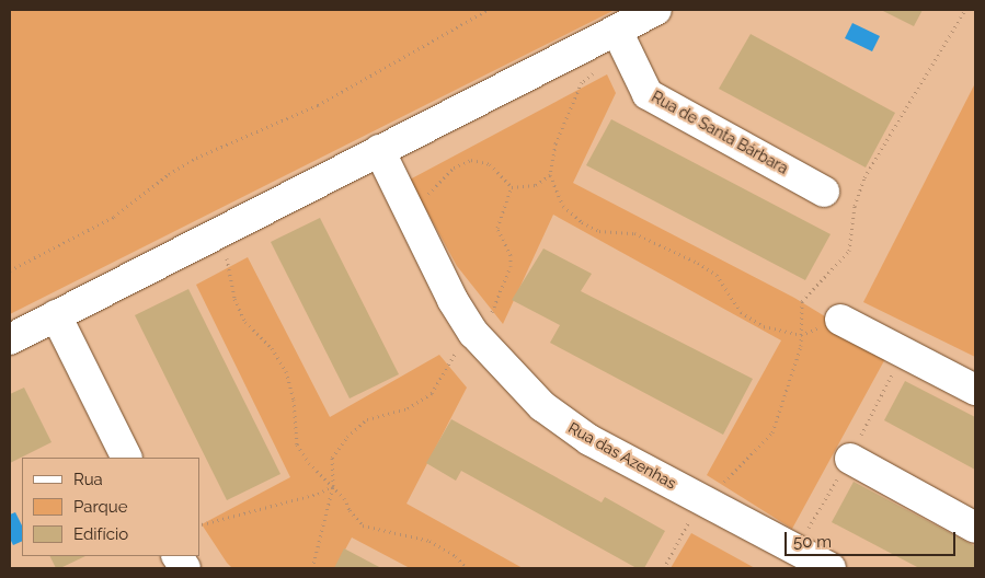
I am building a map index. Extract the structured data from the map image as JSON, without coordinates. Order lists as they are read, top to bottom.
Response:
{
  "streets": {
    "street": ["Rua de Santa Bárbara", "Rua das Azenhas"]
  },
  "legend": ["Rua", "Parque", "Edifício"],
  "scale_bar": "50 m"
}
